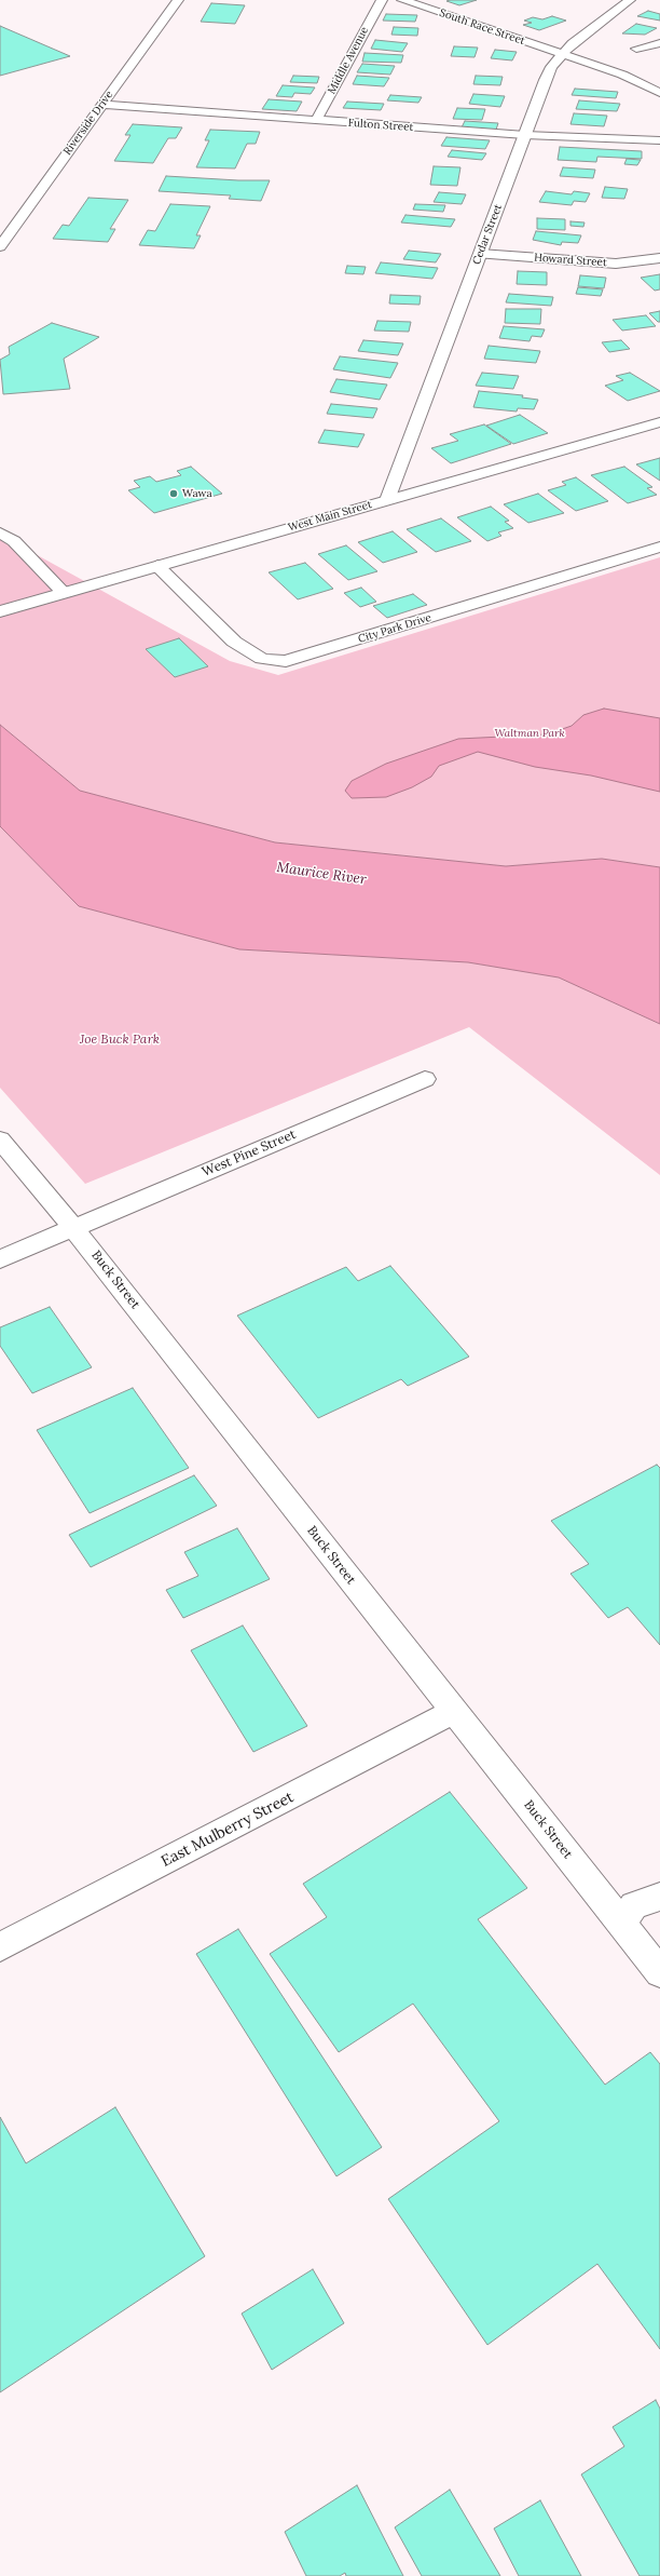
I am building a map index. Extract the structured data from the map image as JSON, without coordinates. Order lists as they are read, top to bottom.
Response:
{
  "streets": {
    "main road": [
      "South Race Street",
      "Middle Avenue",
      "Riverside Drive",
      "Fulton Street",
      "Cedar Street",
      "Howard Street",
      "West Main Street",
      "City Park Drive",
      "West Pine Street",
      "Buck Street",
      "East Mulberry Street"
    ]
  },
  "crossings": [
    ["South Race Street", "Cedar Street"],
    ["Middle Avenue", "Fulton Street"],
    ["Riverside Drive", "Fulton Street"],
    ["Fulton Street", "Cedar Street"],
    ["Cedar Street", "Howard Street"],
    ["Cedar Street", "West Main Street"],
    ["West Main Street", "City Park Drive"],
    ["West Pine Street", "Buck Street"],
    ["Buck Street", "East Mulberry Street"]
  ],
  "water": ["Maurice River"],
  "parks": ["Waltman Park", "Joe Buck Park"],
  "places": ["Wawa"]
}
